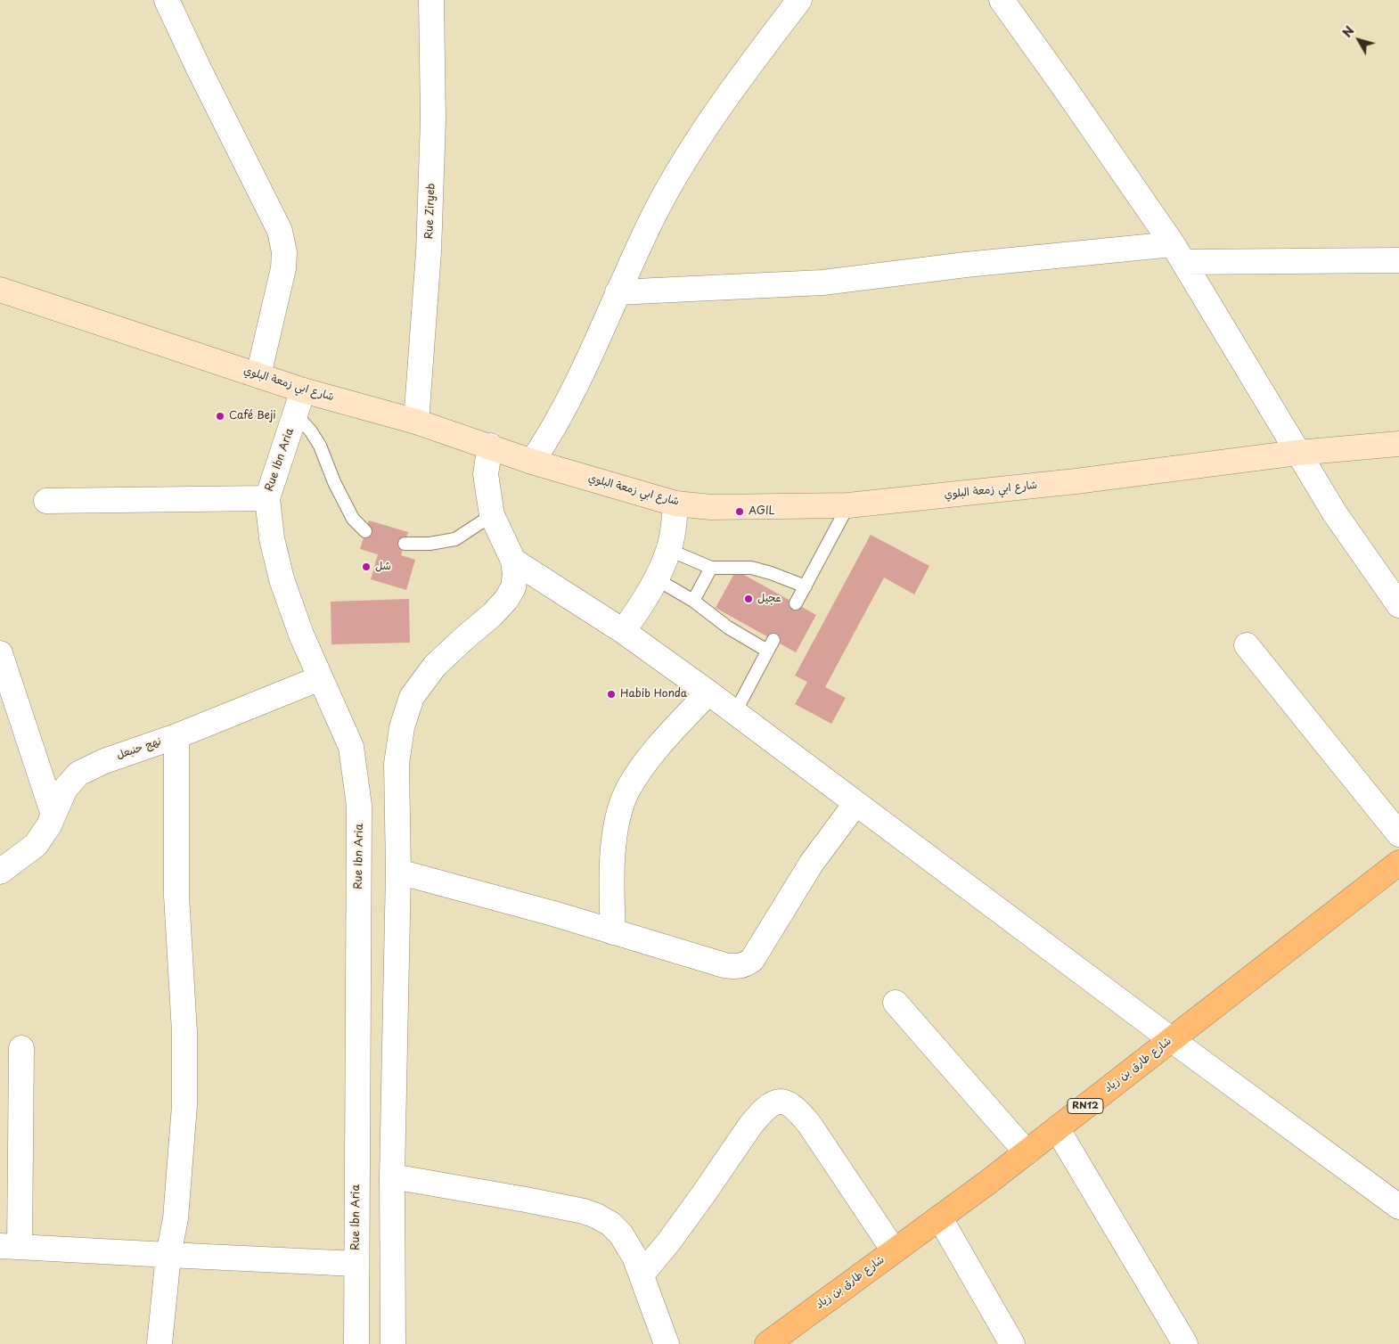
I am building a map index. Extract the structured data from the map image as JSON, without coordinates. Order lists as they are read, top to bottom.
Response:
{
  "streets": {
    "main road": ["شارع ابي زمعة البلوي", "شارع طارق بن زياد", "RN12"],
    "street": ["Rue Ziryeb", "Rue Ibn Aria", "نهج حنبعل"]
  },
  "crossings": [
    ["Rue Ziryeb", "شارع ابي زمعة البلوي"],
    ["شارع ابي زمعة البلوي", "Rue Ibn Aria"],
    ["Rue Ibn Aria", "نهج حنبعل"]
  ],
  "places": [
    "Café Beji",
    "AGIL",
    "شل",
    "عجيل",
    "Habib Honda"
  ],
  "north": "top left"
}
